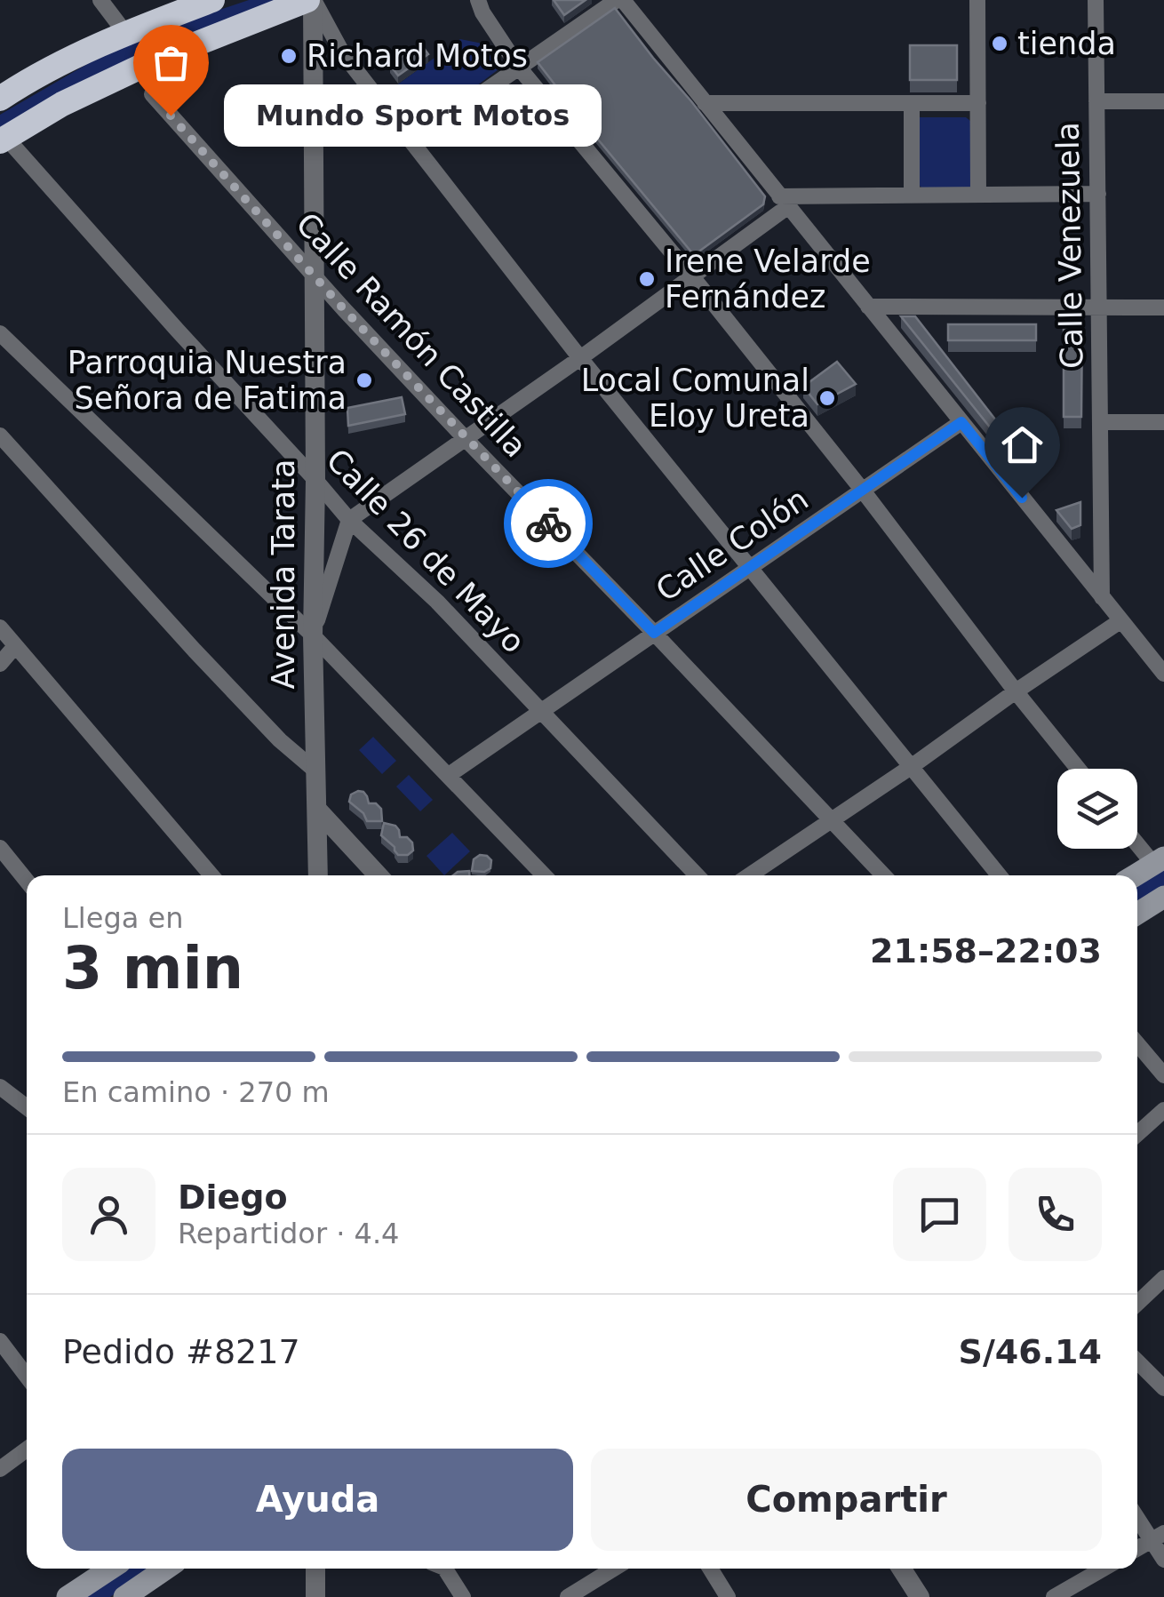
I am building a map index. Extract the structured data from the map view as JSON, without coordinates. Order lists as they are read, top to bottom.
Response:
{
  "streets": {
    "street": [
      "Calle Venezuela",
      "Calle Ramón Castilla",
      "Calle Colón",
      "Calle 26 de Mayo",
      "Avenida Tarata"
    ]
  },
  "crossings": [
    ["Calle Ramón Castilla", "Calle Colón"],
    ["Calle Ramón Castilla", "Avenida Tarata"],
    ["Calle Colón", "Calle 26 de Mayo"],
    ["Calle 26 de Mayo", "Avenida Tarata"]
  ],
  "places": [
    "tienda",
    "Richard Motos",
    "Mundo Sport Motos",
    "Irene Velarde Fernández",
    "Parroquia Nuestra Señora de Fatima",
    "Local Comunal Eloy Ureta"
  ],
  "page": {
    "bubble": "Mundo Sport Motos",
    "heading": ["3 min", "Llega en", "21:58–22:03"],
    "panel": [
      "Diego",
      "Repartidor · 4.4",
      "Pedido #8217",
      "S/46.14"
    ],
    "bar": "En camino · 270 m",
    "buttons": ["Ayuda", "Compartir"]
  }
}
